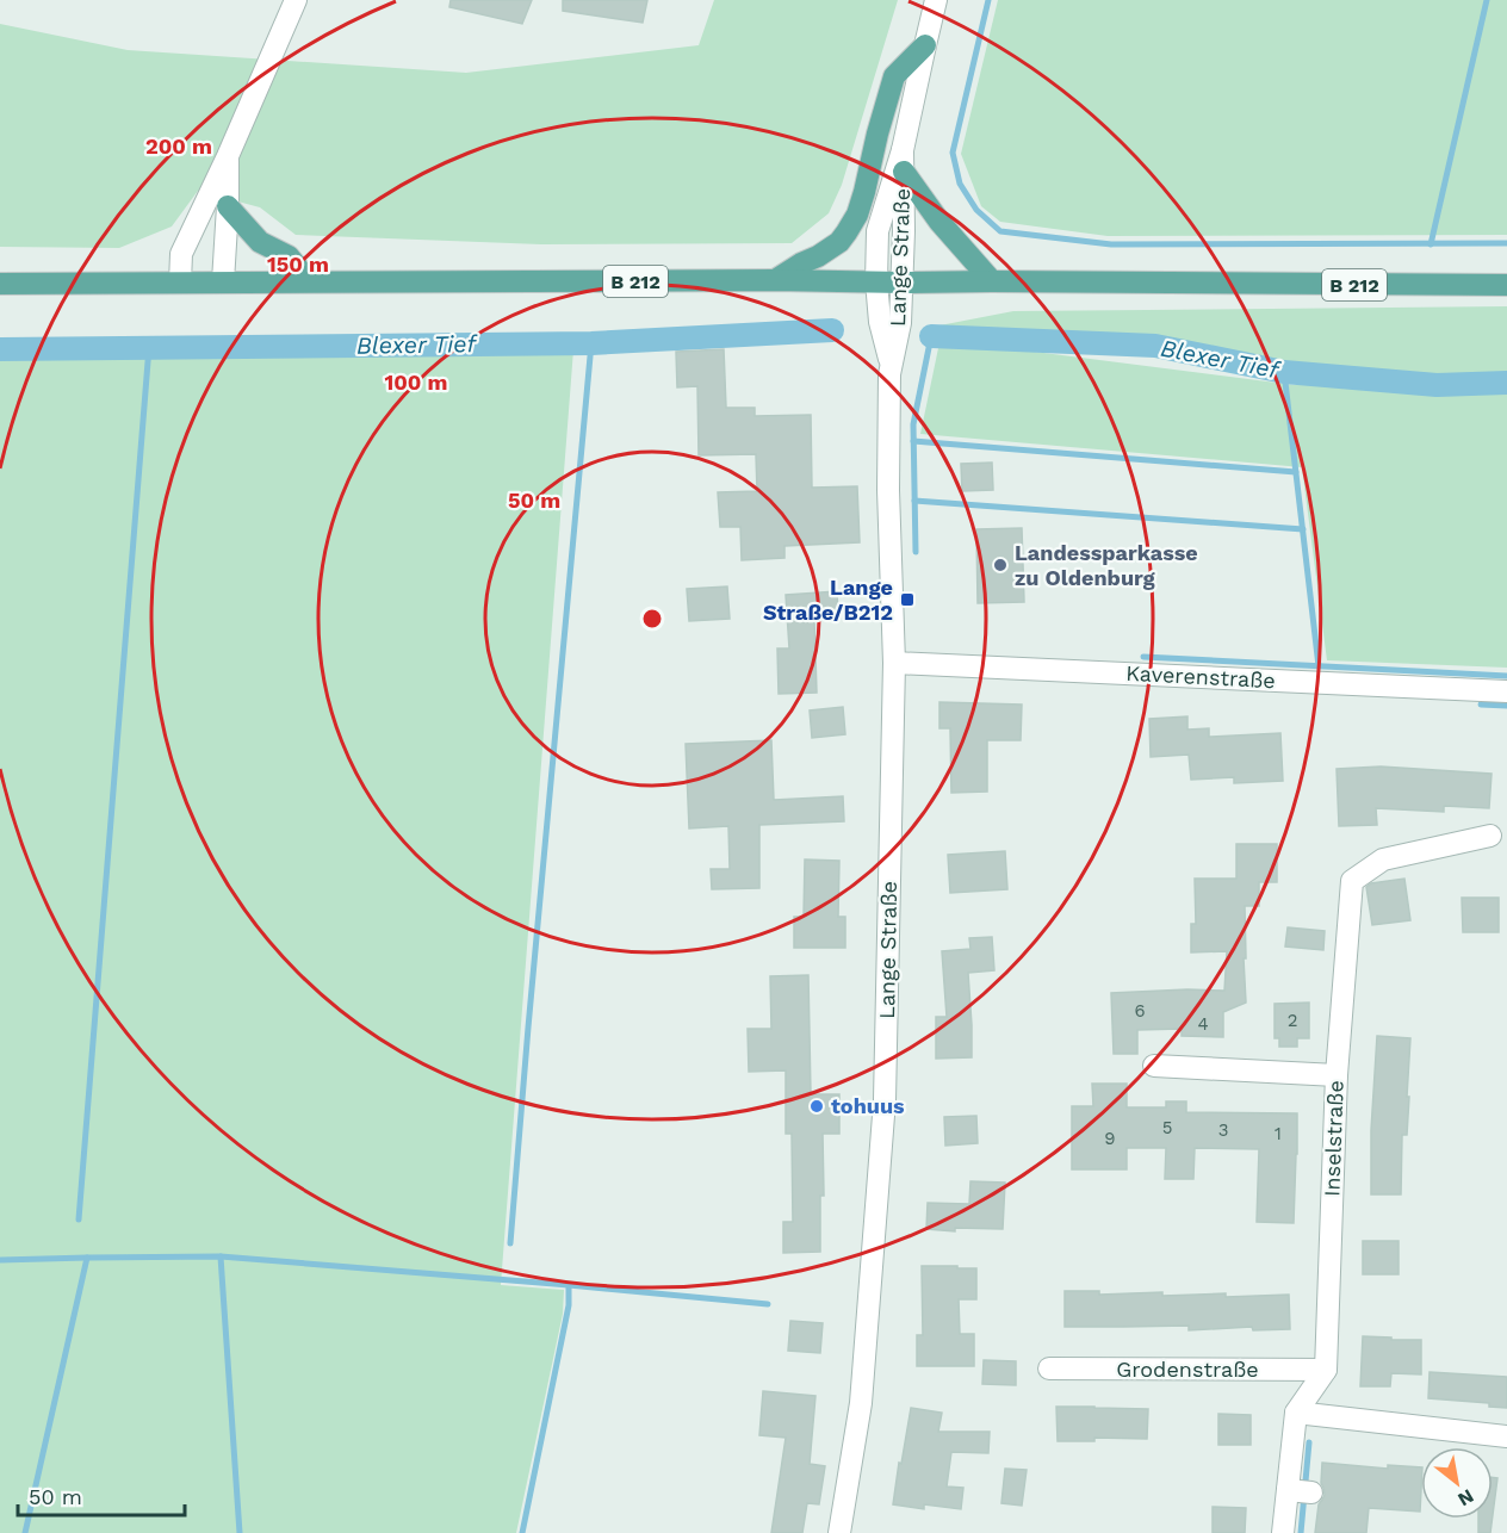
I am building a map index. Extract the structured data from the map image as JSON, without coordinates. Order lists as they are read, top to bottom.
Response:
{
  "streets": {
    "main road": ["B 212"],
    "street": [
      "Lange Straße",
      "Kaverenstraße",
      "Inselstraße",
      "Grodenstraße"
    ]
  },
  "crossings": [
    ["Lange Straße", "B 212"],
    ["Lange Straße", "Kaverenstraße"],
    ["Inselstraße", "Grodenstraße"]
  ],
  "water": ["Blexer Tief"],
  "places": {
    "other": ["Landessparkasse zu Oldenburg", "tohuus"],
    "transit": ["Lange Straße/B212"]
  },
  "house_numbers": [
    "6",
    "2",
    "4",
    "5",
    "3",
    "1",
    "9"
  ],
  "scale_bar": "50 m",
  "north": "bottom right",
  "rings": [
    "200 m",
    "150 m",
    "100 m",
    "50 m"
  ]
}
